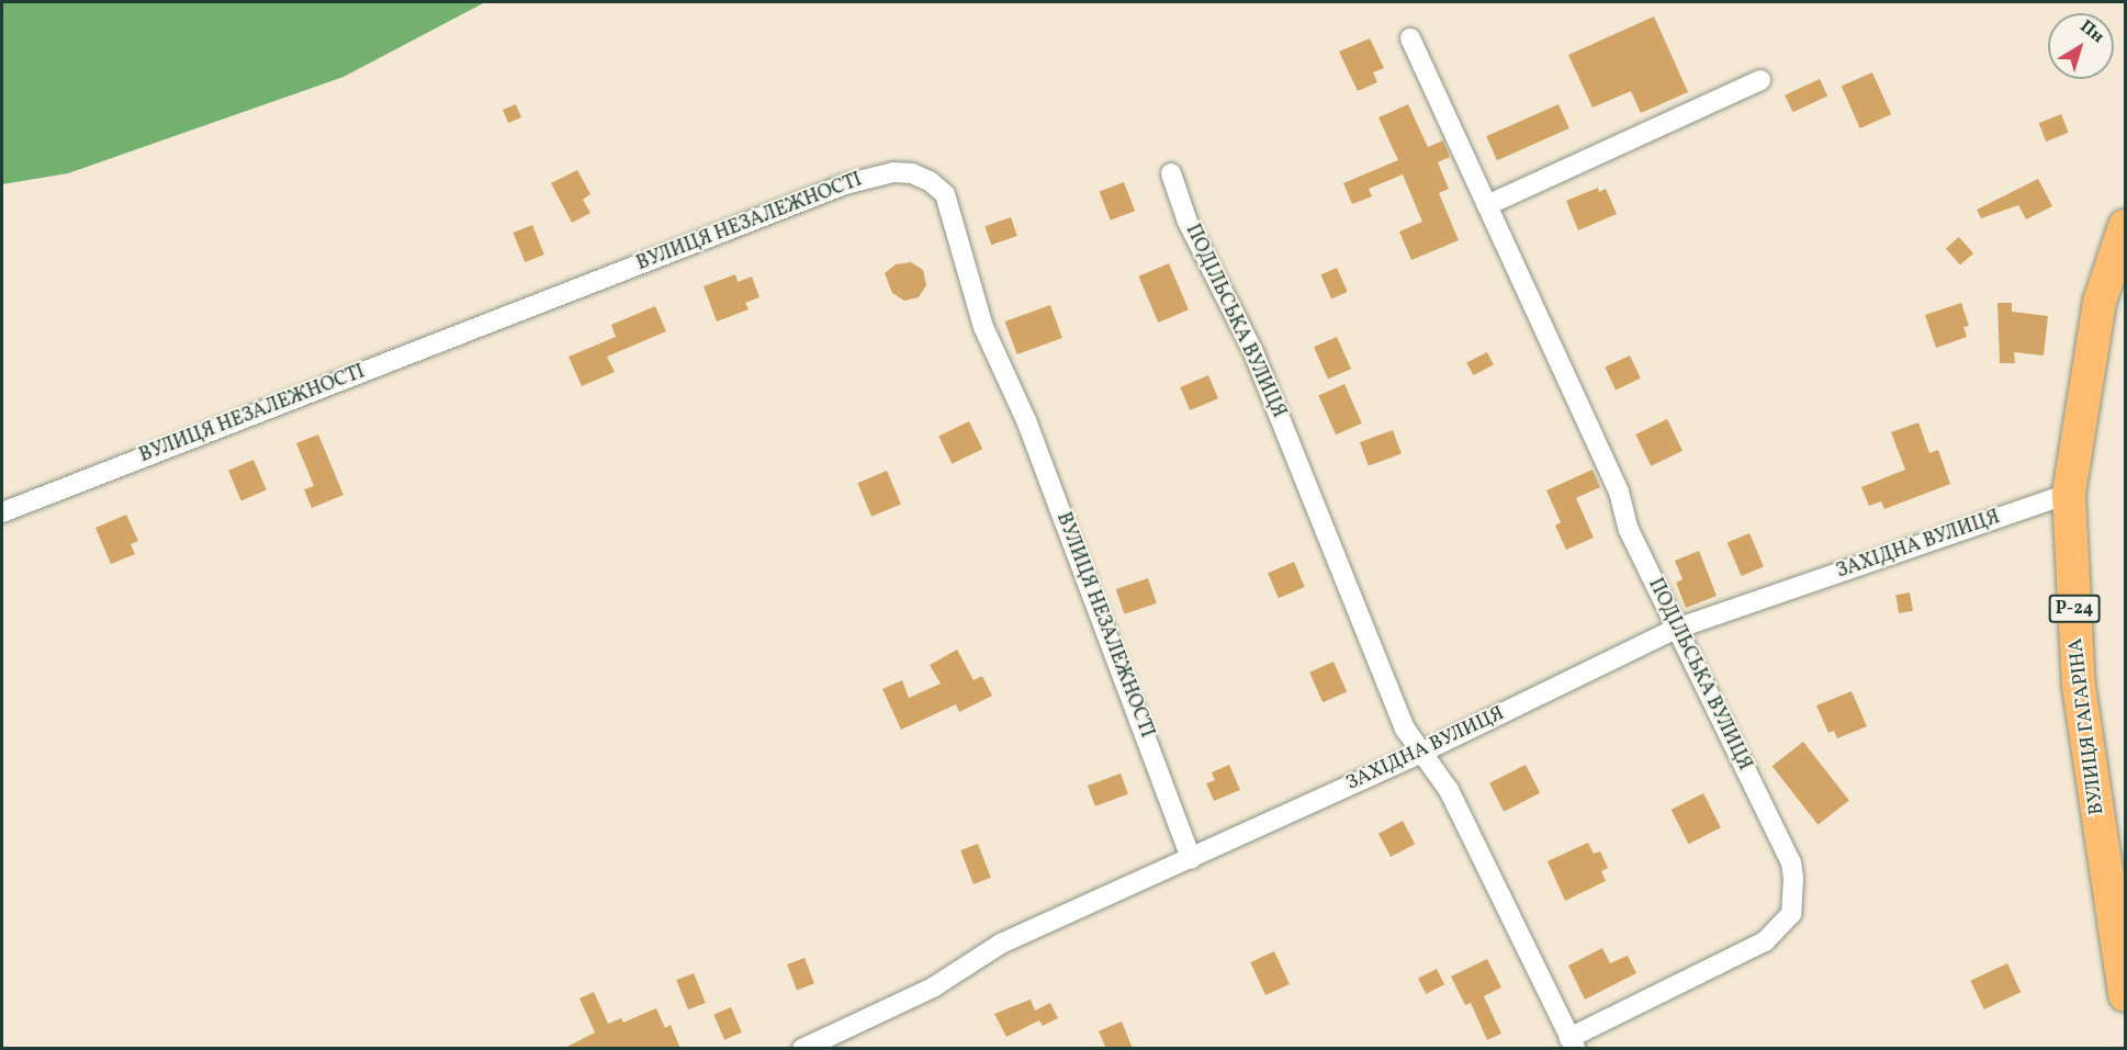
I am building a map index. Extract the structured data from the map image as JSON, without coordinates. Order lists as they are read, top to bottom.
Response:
{
  "streets": {
    "main road": ["Р-24", "ВУЛИЦЯ ГАГАРІНА"],
    "street": ["ВУЛИЦЯ НЕЗАЛЕЖНОСТІ", "ПОДІЛЬСЬКА ВУЛИЦЯ", "ЗАХІДНА ВУЛИЦЯ"]
  },
  "crossings": [
    ["ВУЛИЦЯ НЕЗАЛЕЖНОСТІ", "ЗАХІДНА ВУЛИЦЯ"],
    ["ПОДІЛЬСЬКА ВУЛИЦЯ", "ЗАХІДНА ВУЛИЦЯ"],
    ["ЗАХІДНА ВУЛИЦЯ", "ВУЛИЦЯ ГАГАРІНА"]
  ],
  "north": "top right"
}
